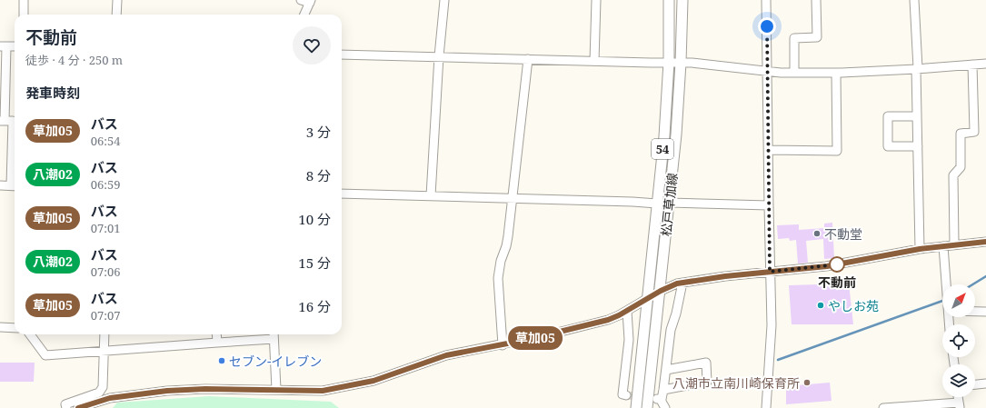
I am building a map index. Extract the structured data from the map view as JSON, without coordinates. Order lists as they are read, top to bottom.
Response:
{
  "streets": {
    "main road": ["54", "松戸草加線"]
  },
  "places": [
    "不動堂",
    "不動前",
    "やしお苑",
    "セブン-イレブン",
    "八潮市立南川崎保育所"
  ],
  "lines": ["bus line 草加05"],
  "north": "top right",
  "page": {
    "on_map": "草加05",
    "heading": [
      ["不動前", "徒歩 · 4 分 · 250 m"],
      "発車時刻"
    ],
    "list": [
      {
        "mark": "草加05",
        "name": "バス",
        "note": "06:54",
        "value": "3 分"
      },
      {
        "mark": "八潮02",
        "name": "バス",
        "note": "06:59",
        "value": "8 分"
      },
      {
        "mark": "草加05",
        "name": "バス",
        "note": "07:01",
        "value": "10 分"
      },
      {
        "mark": "八潮02",
        "name": "バス",
        "note": "07:06",
        "value": "15 分"
      },
      {
        "mark": "草加05",
        "name": "バス",
        "note": "07:07",
        "value": "16 分"
      }
    ]
  }
}
